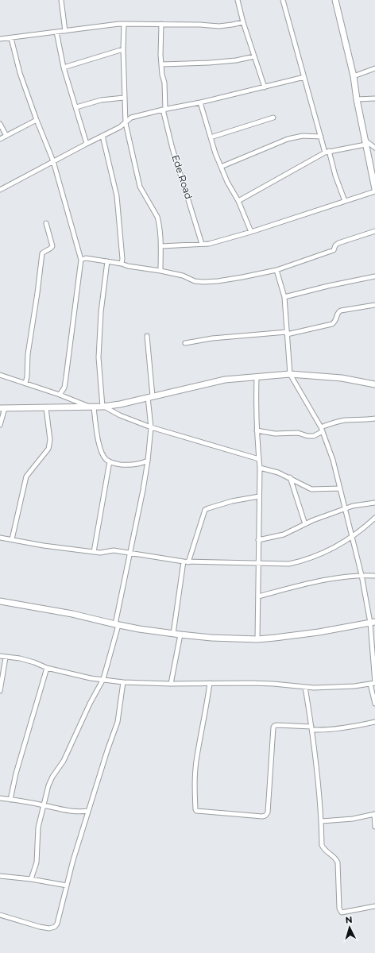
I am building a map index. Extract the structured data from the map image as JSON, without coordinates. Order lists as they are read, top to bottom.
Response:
{
  "streets": {
    "street": ["Ede Road"]
  },
  "north": "top"
}
